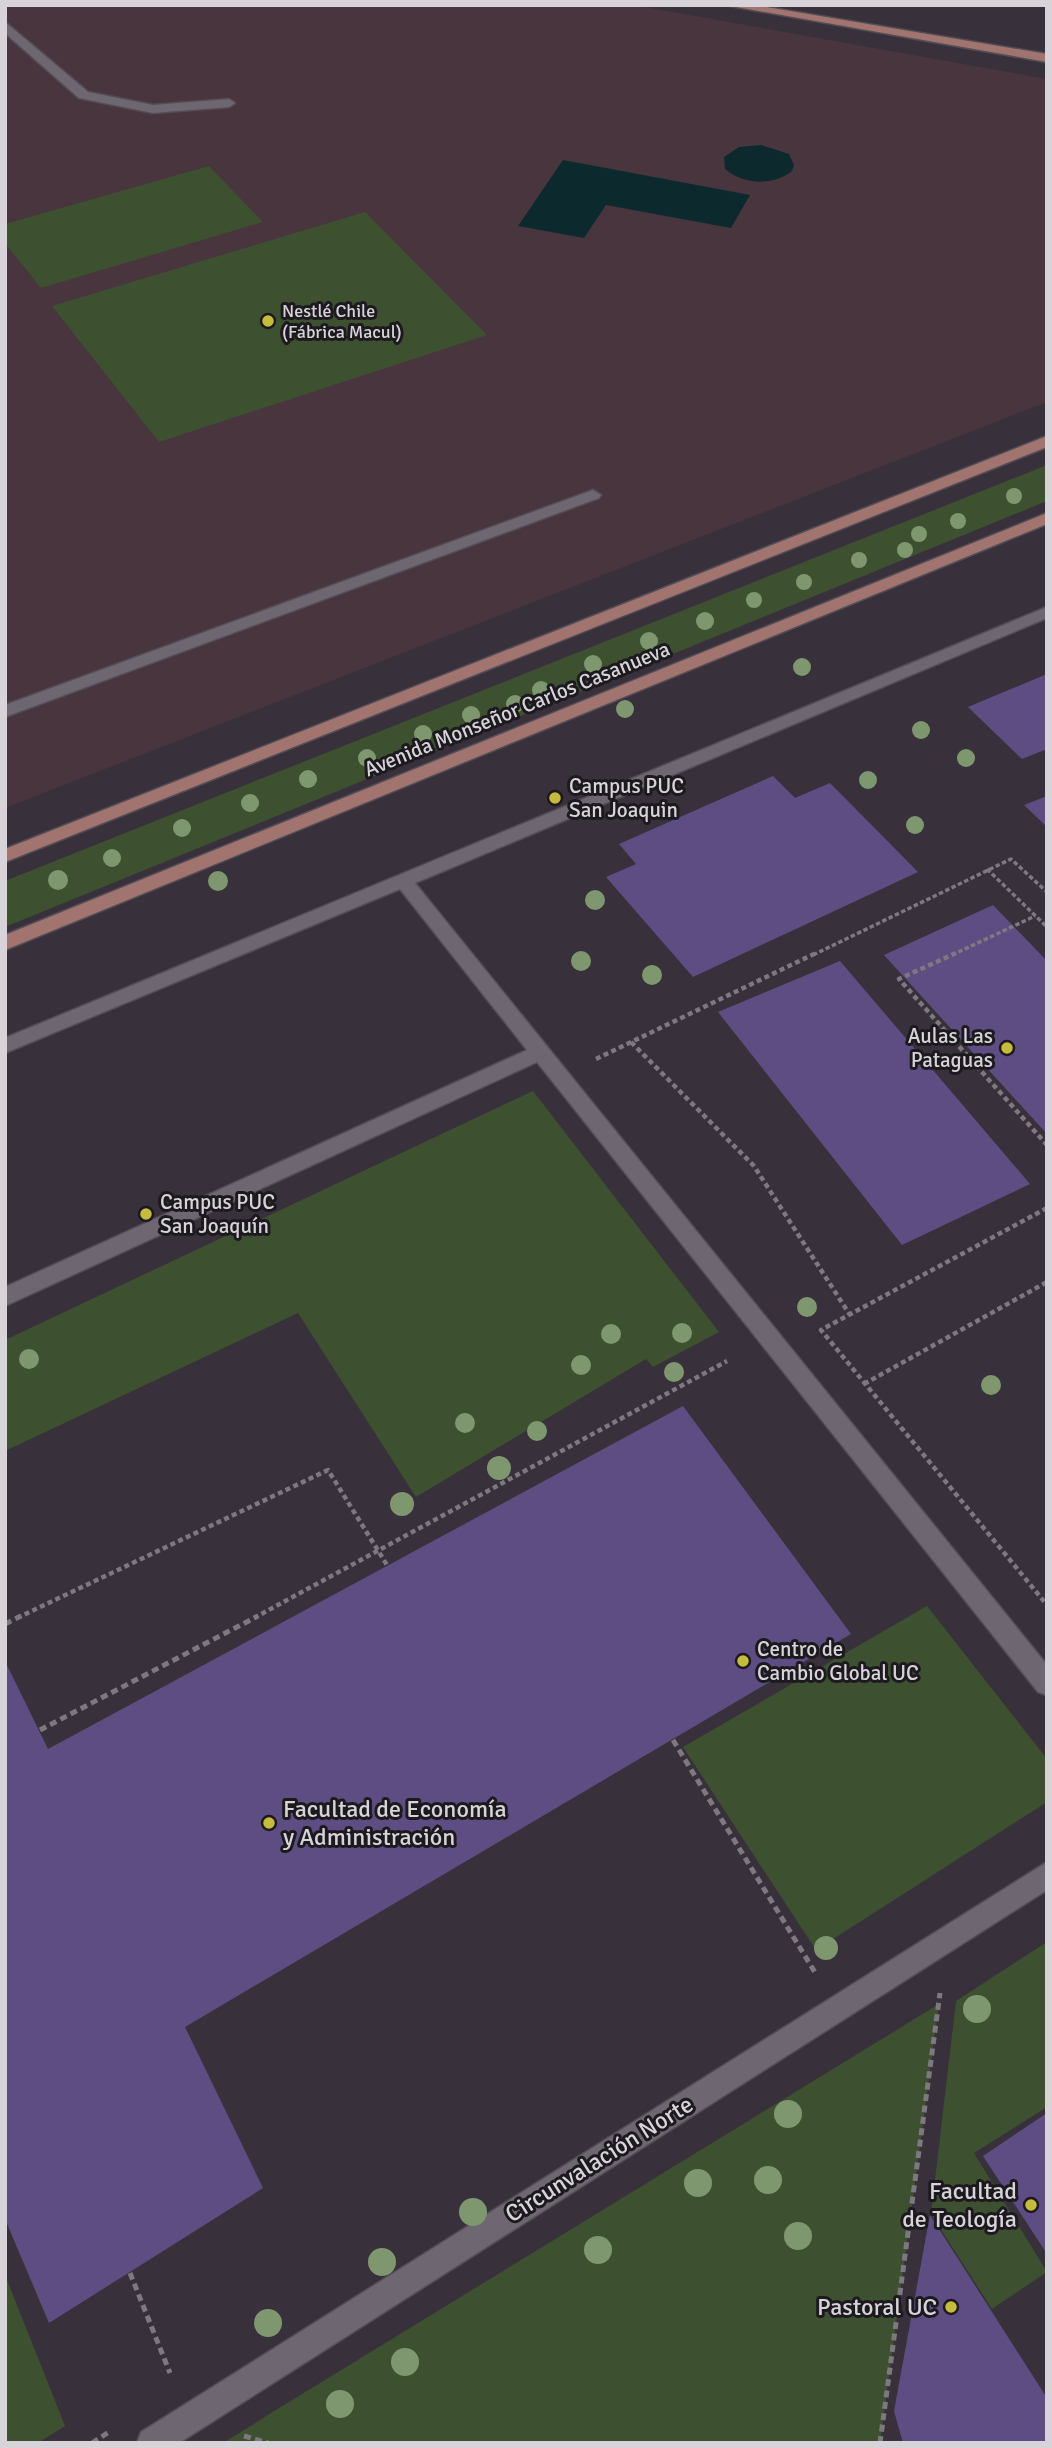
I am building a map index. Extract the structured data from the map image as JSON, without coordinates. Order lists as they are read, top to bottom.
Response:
{
  "streets": {
    "main road": ["Avenida Monseñor Carlos Casanueva"],
    "lane": ["Circunvalación Norte"]
  },
  "places": [
    "Nestlé Chile (Fábrica Macul)",
    "Campus PUC San Joaquin",
    "Aulas Las Pataguas",
    "Campus PUC San Joaquín",
    "Centro de Cambio Global UC",
    "Facultad de Economía y Administración",
    "Facultad de Teología",
    "Pastoral UC"
  ]
}
